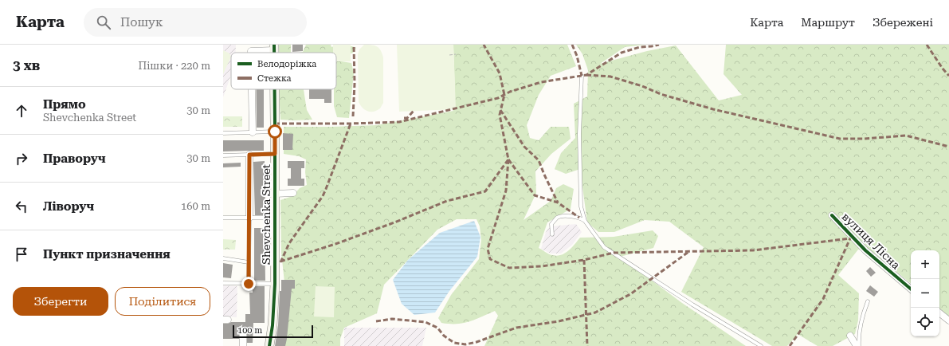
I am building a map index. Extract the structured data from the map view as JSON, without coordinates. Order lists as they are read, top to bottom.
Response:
{
  "streets": {
    "street": ["Shevchenka Street", "вулиця Лісна"]
  },
  "legend": ["Велодоріжка", "Стежка"],
  "scale_bar": "100 m",
  "page": {
    "header": "Карта",
    "search": "Пошук",
    "nav": ["Карта", "Маршрут", "Збережені"],
    "heading": ["3 хв", "Пішки · 220 m"],
    "list": [
      ["Прямо", "Shevchenka Street", "30 m"],
      ["Праворуч", "30 m"],
      ["Ліворуч", "160 m"],
      "Пункт призначення"
    ],
    "map_buttons": ["+", "−"],
    "buttons": ["Зберегти", "Поділитися"],
    "scale": "100 m"
  }
}
